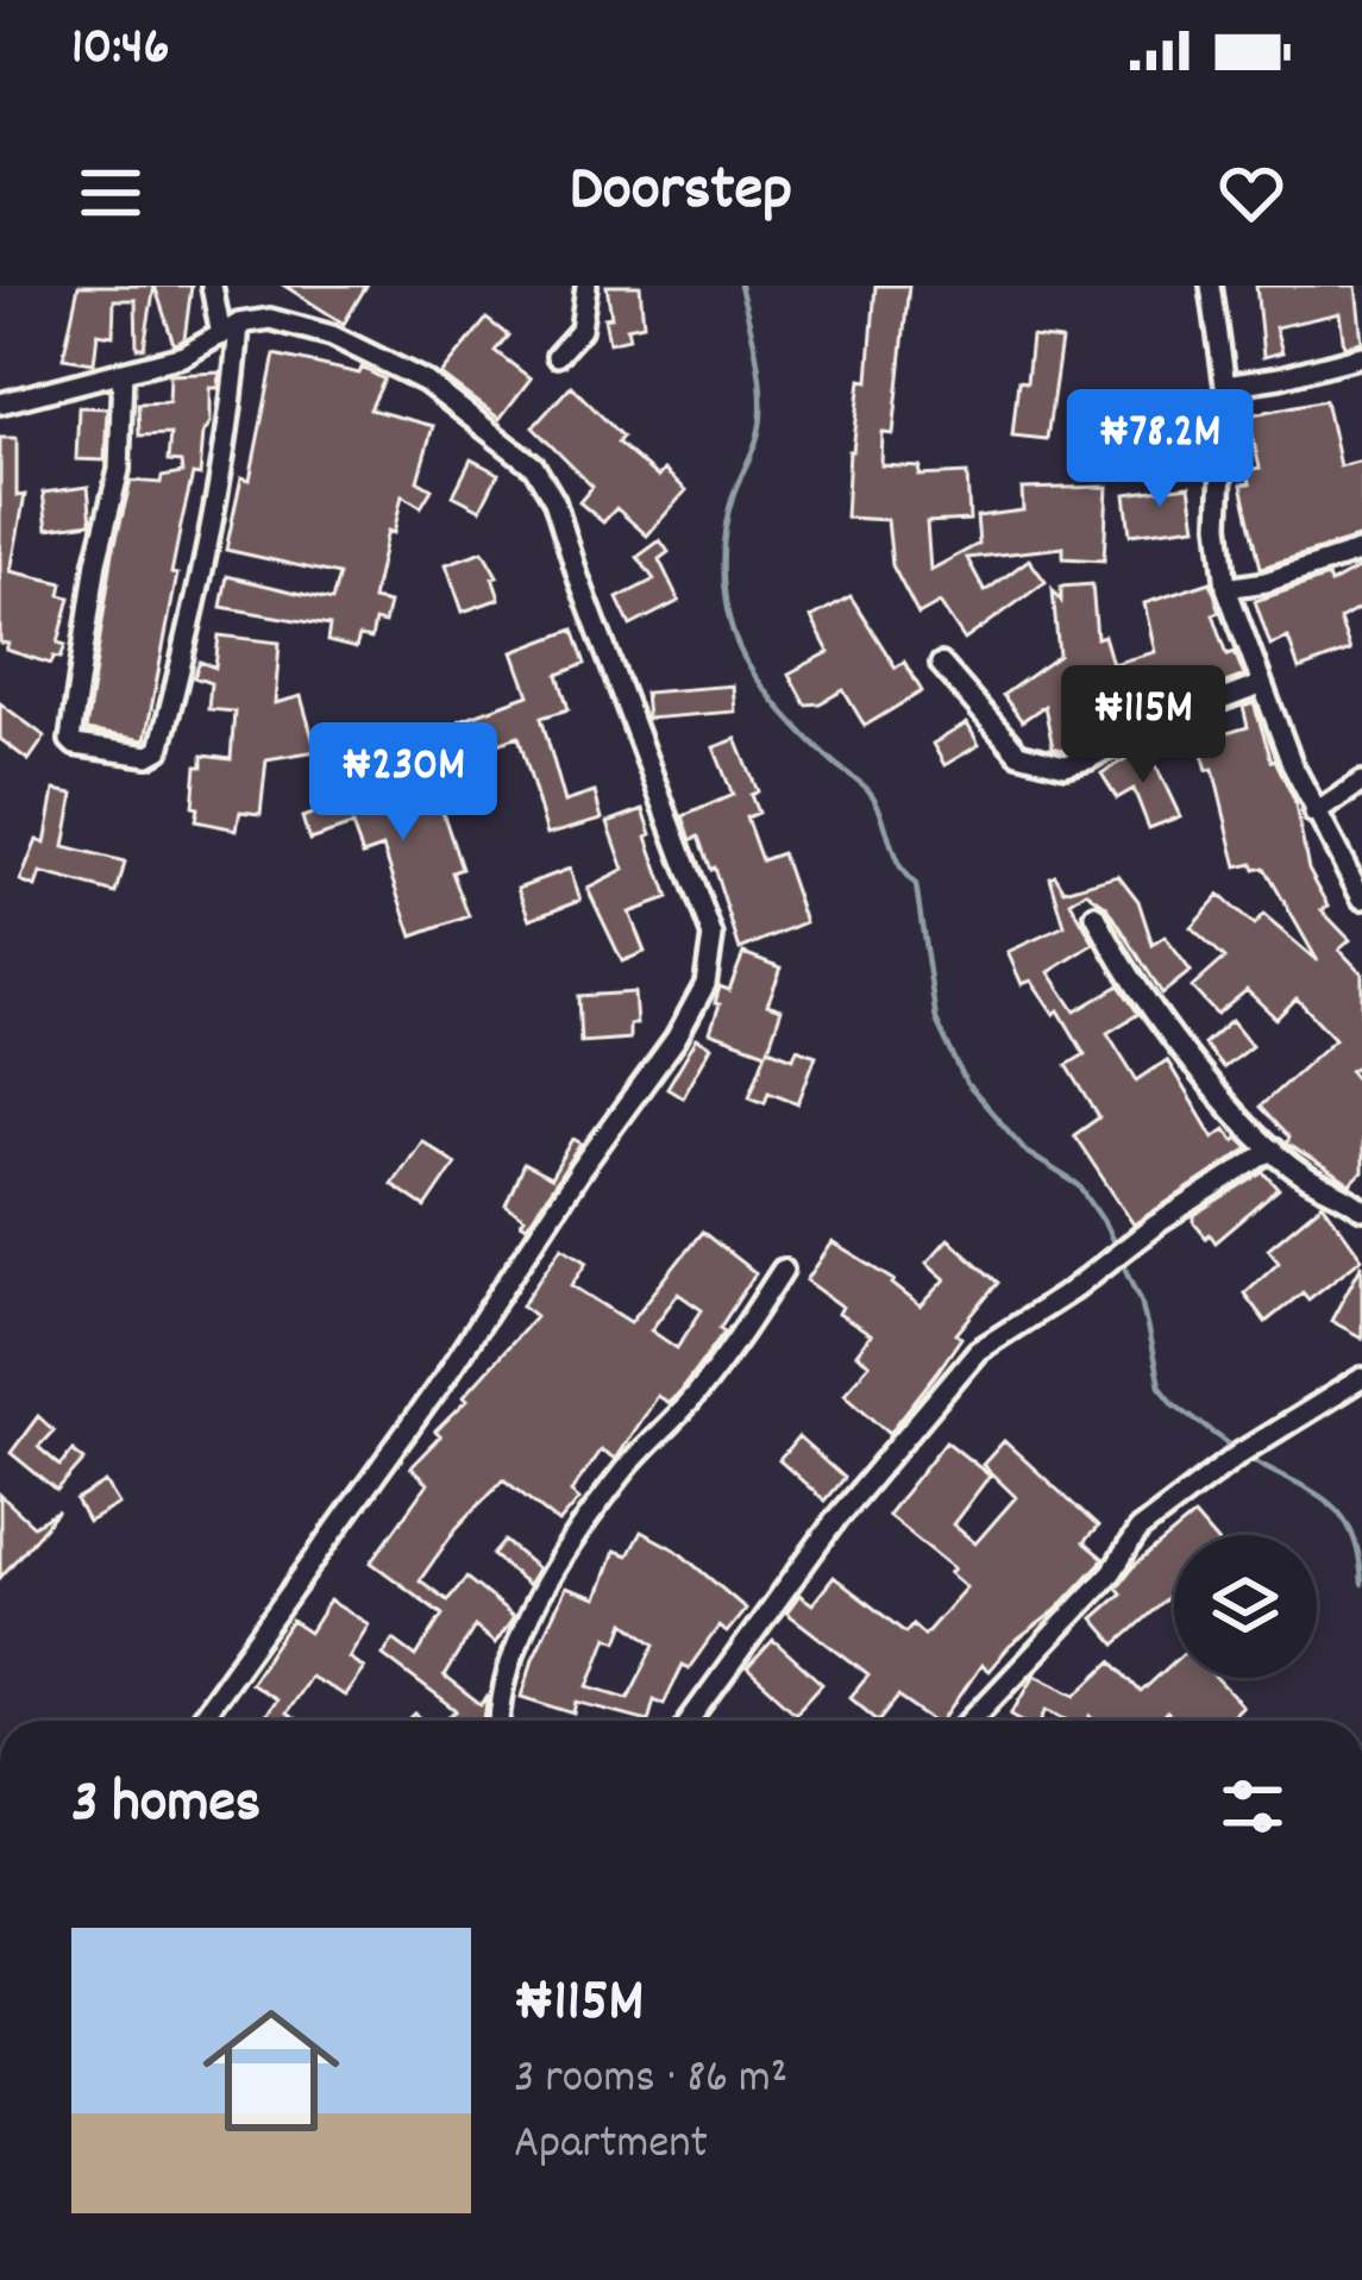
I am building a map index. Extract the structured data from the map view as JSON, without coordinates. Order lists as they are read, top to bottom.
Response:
{
  "page": {
    "status": "10:46",
    "header": "Doorstep",
    "price": ["₦78.2M", "₦115M", "₦230M"],
    "heading": "3 homes",
    "list": [
      {
        "name": "₦115M",
        "note": "3 rooms · 86 m² · Apartment"
      }
    ]
  }
}
